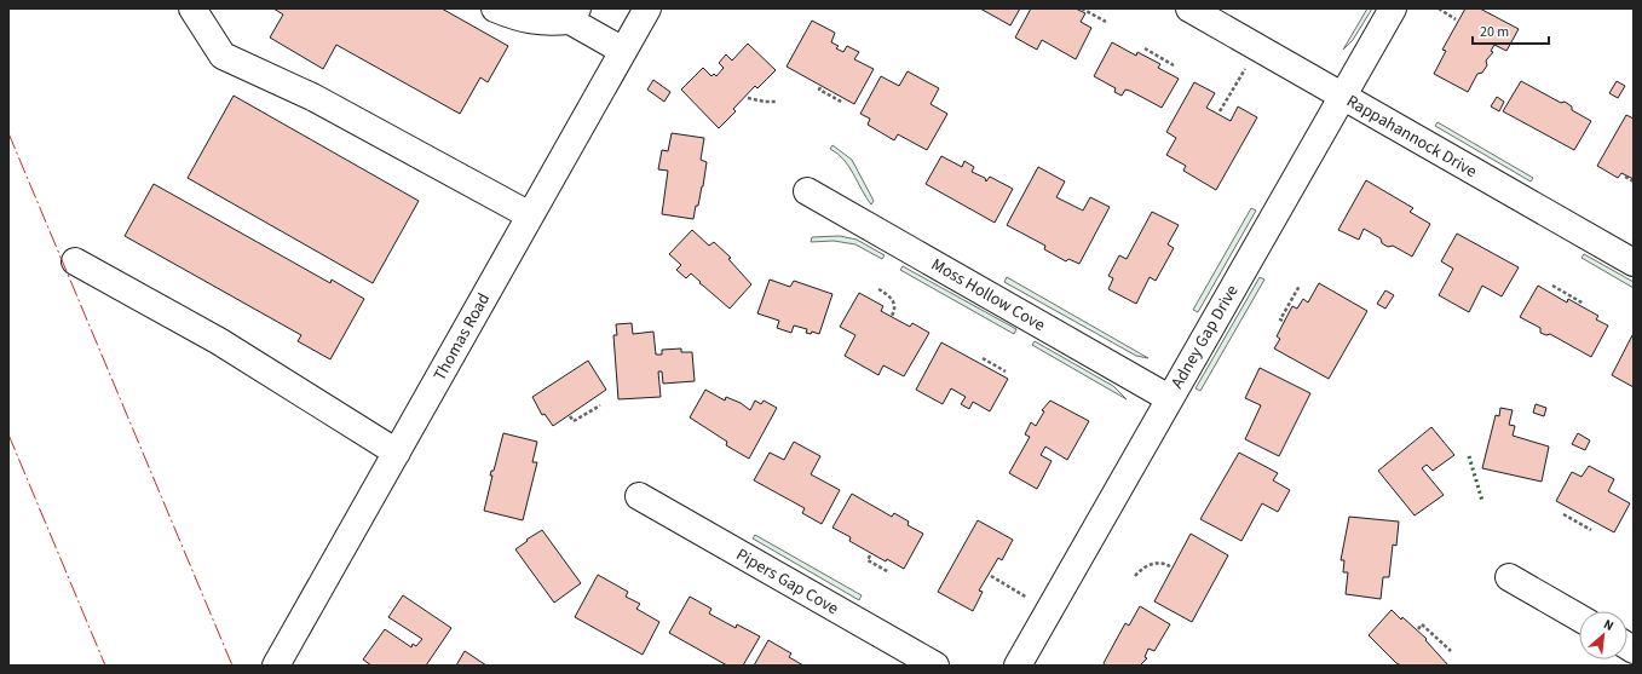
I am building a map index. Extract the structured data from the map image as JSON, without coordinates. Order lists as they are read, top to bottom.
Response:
{
  "streets": {
    "street": [
      "Rappahannock Drive",
      "Moss Hollow Cove",
      "Thomas Road",
      "Adney Gap Drive",
      "Pipers Gap Cove"
    ]
  },
  "crossings": [
    ["Rappahannock Drive", "Adney Gap Drive"],
    ["Moss Hollow Cove", "Adney Gap Drive"]
  ],
  "scale_bar": "20 m",
  "north": "top right"
}
